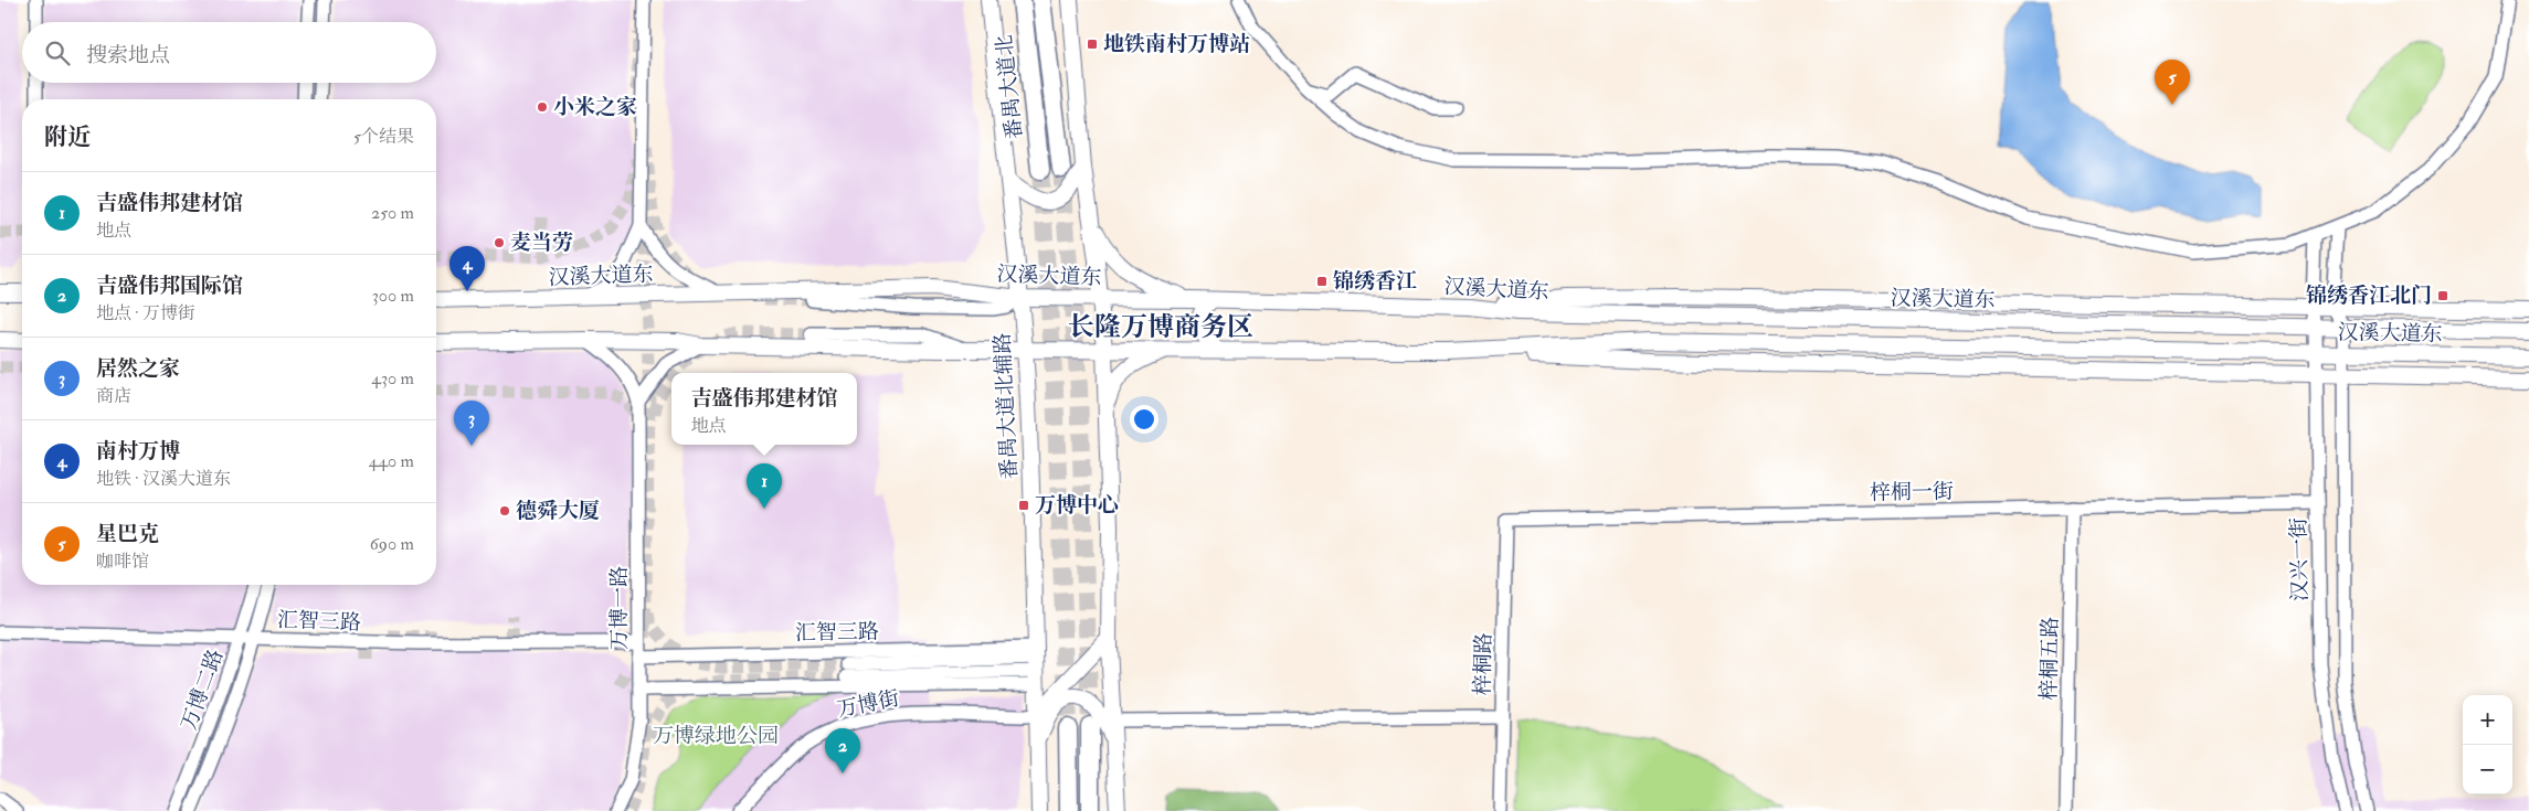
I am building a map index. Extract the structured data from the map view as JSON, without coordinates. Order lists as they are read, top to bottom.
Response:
{
  "streets": {
    "highway": ["番禺大道北"],
    "main road": ["汉溪大道东", "番禺大道北辅路"],
    "street": [
      "梓桐一街",
      "汉兴一街",
      "万博一路",
      "汇智三路",
      "梓桐五路",
      "梓桐路",
      "万博二路",
      "万博街"
    ]
  },
  "crossings": [
    ["汉溪大道东", "番禺大道北辅路"],
    ["汉溪大道东", "汉兴一街"],
    ["番禺大道北辅路", "汇智三路"],
    ["番禺大道北辅路", "万博街"],
    ["梓桐一街", "汉兴一街"],
    ["梓桐一街", "梓桐五路"],
    ["梓桐一街", "梓桐路"],
    ["万博一路", "汇智三路"],
    ["汇智三路", "万博二路"]
  ],
  "districts": ["长隆万博商务区"],
  "parks": ["万博绿地公园"],
  "places": {
    "transit": [
      "地铁南村万博站",
      "锦绣香江",
      "锦绣香江北门",
      "万博中心"
    ],
    "other": ["小米之家", "麦当劳", "德舜大厦"]
  },
  "page": {
    "search": "搜索地点",
    "pins": [
      "5",
      "4",
      "3",
      "1",
      "2"
    ],
    "heading": ["附近", "5个结果"],
    "list": [
      {
        "mark": "1",
        "name": "吉盛伟邦建材馆",
        "note": "地点",
        "value": "250 m"
      },
      {
        "mark": "2",
        "name": "吉盛伟邦国际馆",
        "note": "地点 · 万博街",
        "value": "300 m"
      },
      {
        "mark": "3",
        "name": "居然之家",
        "note": "商店",
        "value": "430 m"
      },
      {
        "mark": "4",
        "name": "南村万博",
        "note": "地铁 · 汉溪大道东",
        "value": "440 m"
      },
      {
        "mark": "5",
        "name": "星巴克",
        "note": "咖啡馆",
        "value": "690 m"
      }
    ],
    "popup": ["吉盛伟邦建材馆", "地点"],
    "map_buttons": ["+", "−"]
  }
}
